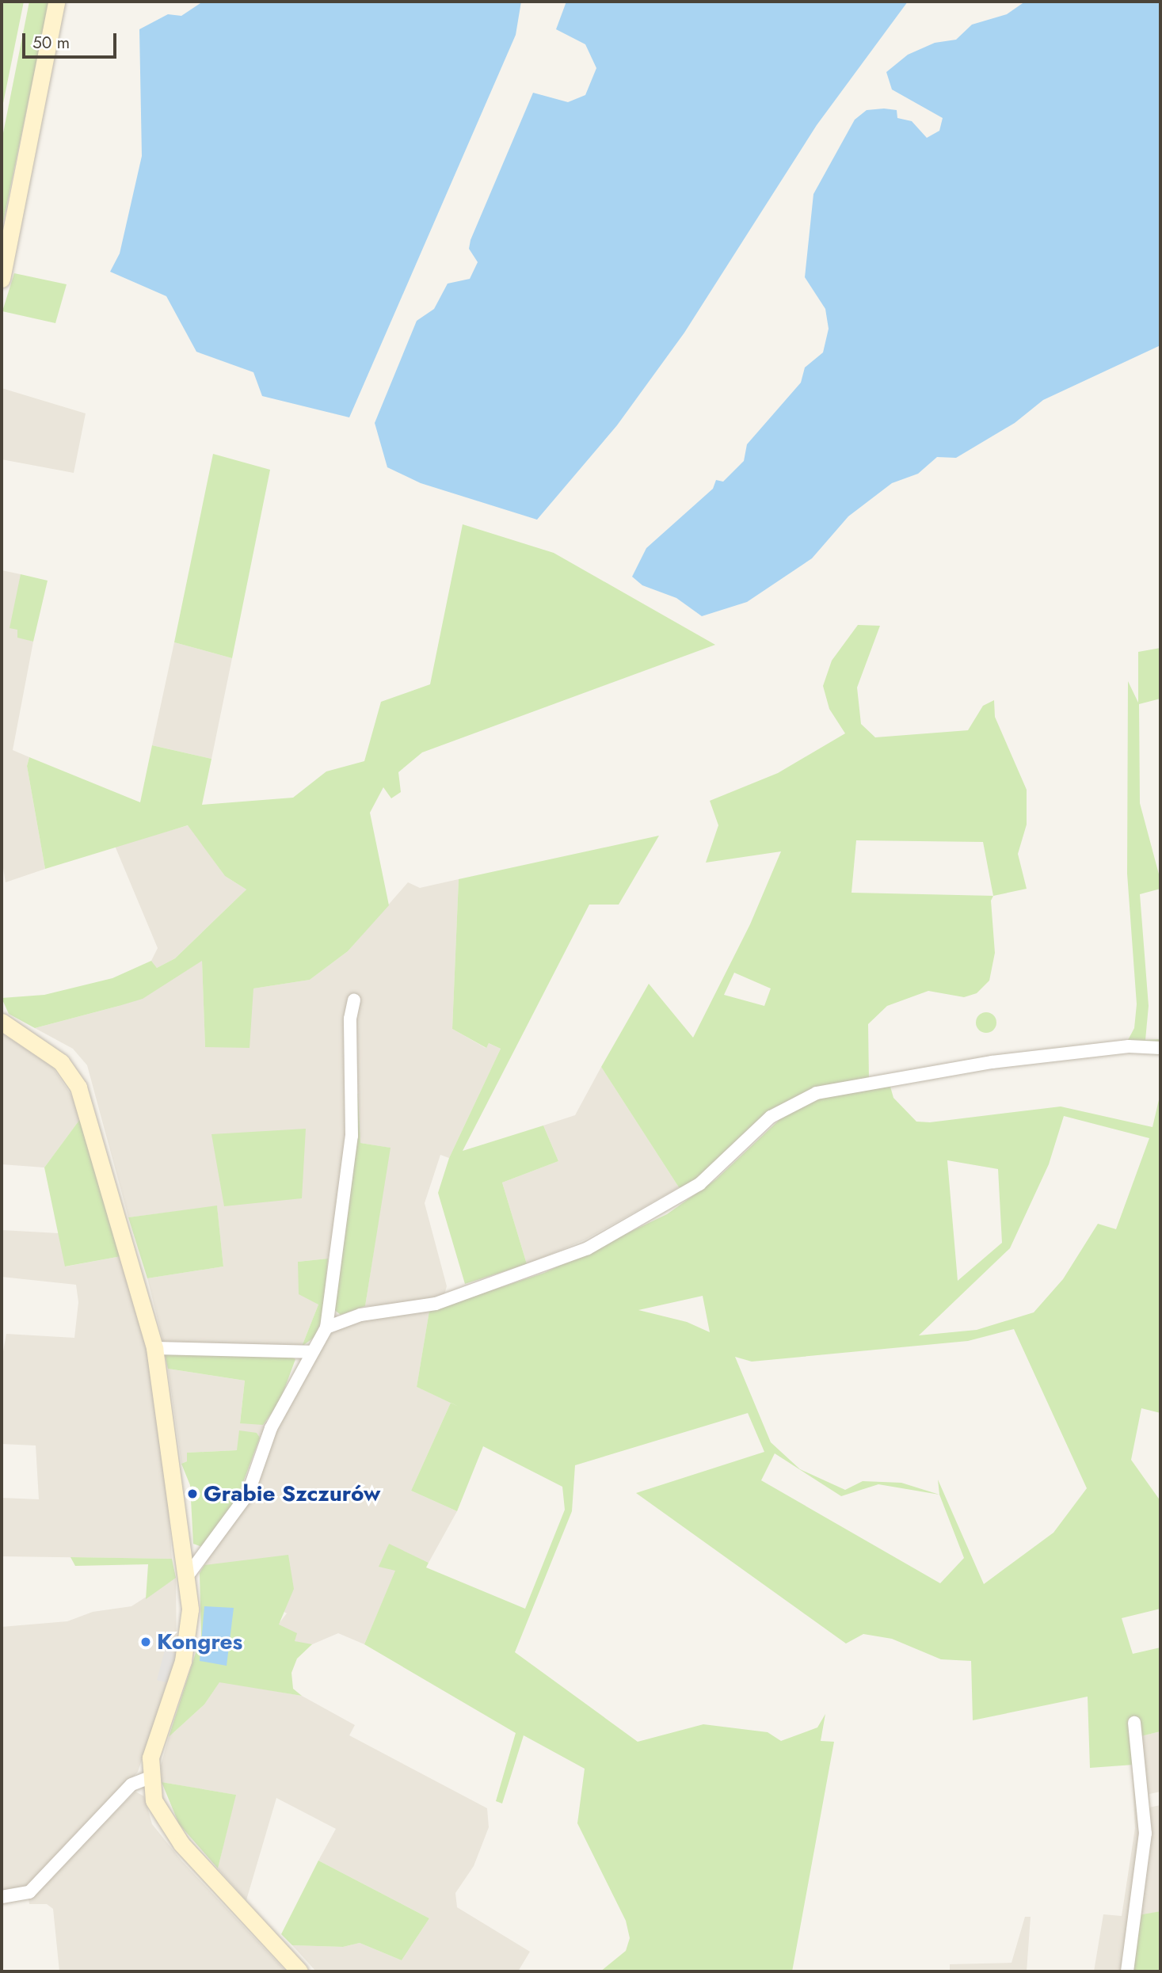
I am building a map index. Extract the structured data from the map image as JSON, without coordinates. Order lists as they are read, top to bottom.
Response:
{
  "places": ["Grabie Szczurów", "Kongres"],
  "scale_bar": "50 m"
}
